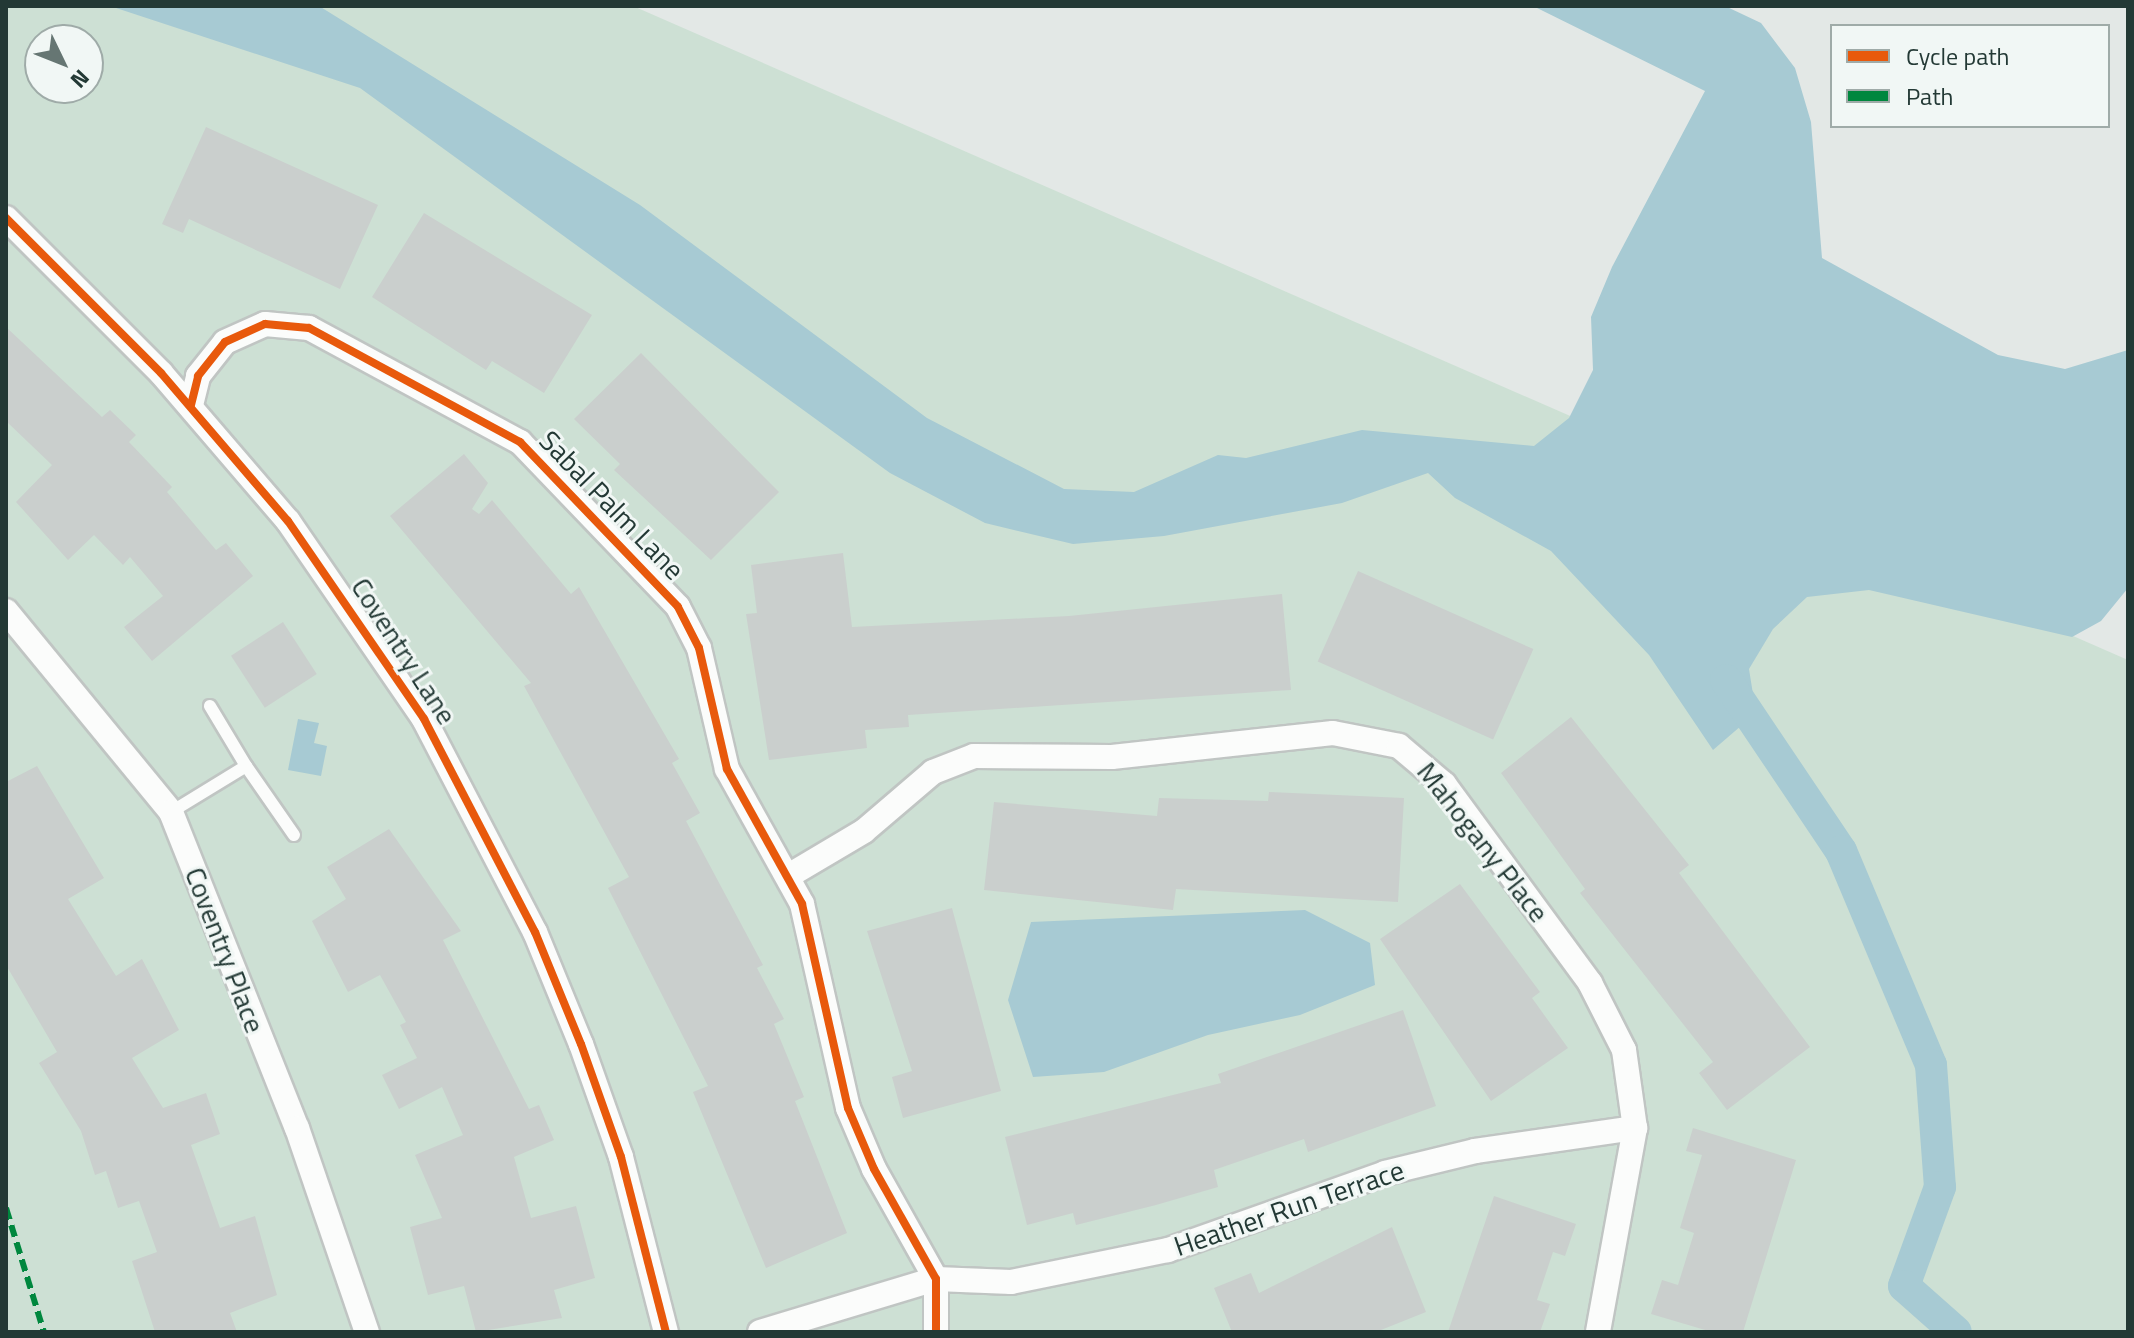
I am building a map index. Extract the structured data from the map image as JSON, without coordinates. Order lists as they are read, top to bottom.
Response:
{
  "streets": {
    "street": [
      "Sabal Palm Lane",
      "Coventry Lane",
      "Mahogany Place",
      "Coventry Place",
      "Heather Run Terrace"
    ]
  },
  "crossings": [
    ["Sabal Palm Lane", "Coventry Lane"],
    ["Sabal Palm Lane", "Mahogany Place"],
    ["Sabal Palm Lane", "Heather Run Terrace"],
    ["Mahogany Place", "Heather Run Terrace"]
  ],
  "legend": ["Cycle path", "Path"],
  "north": "bottom right"
}
